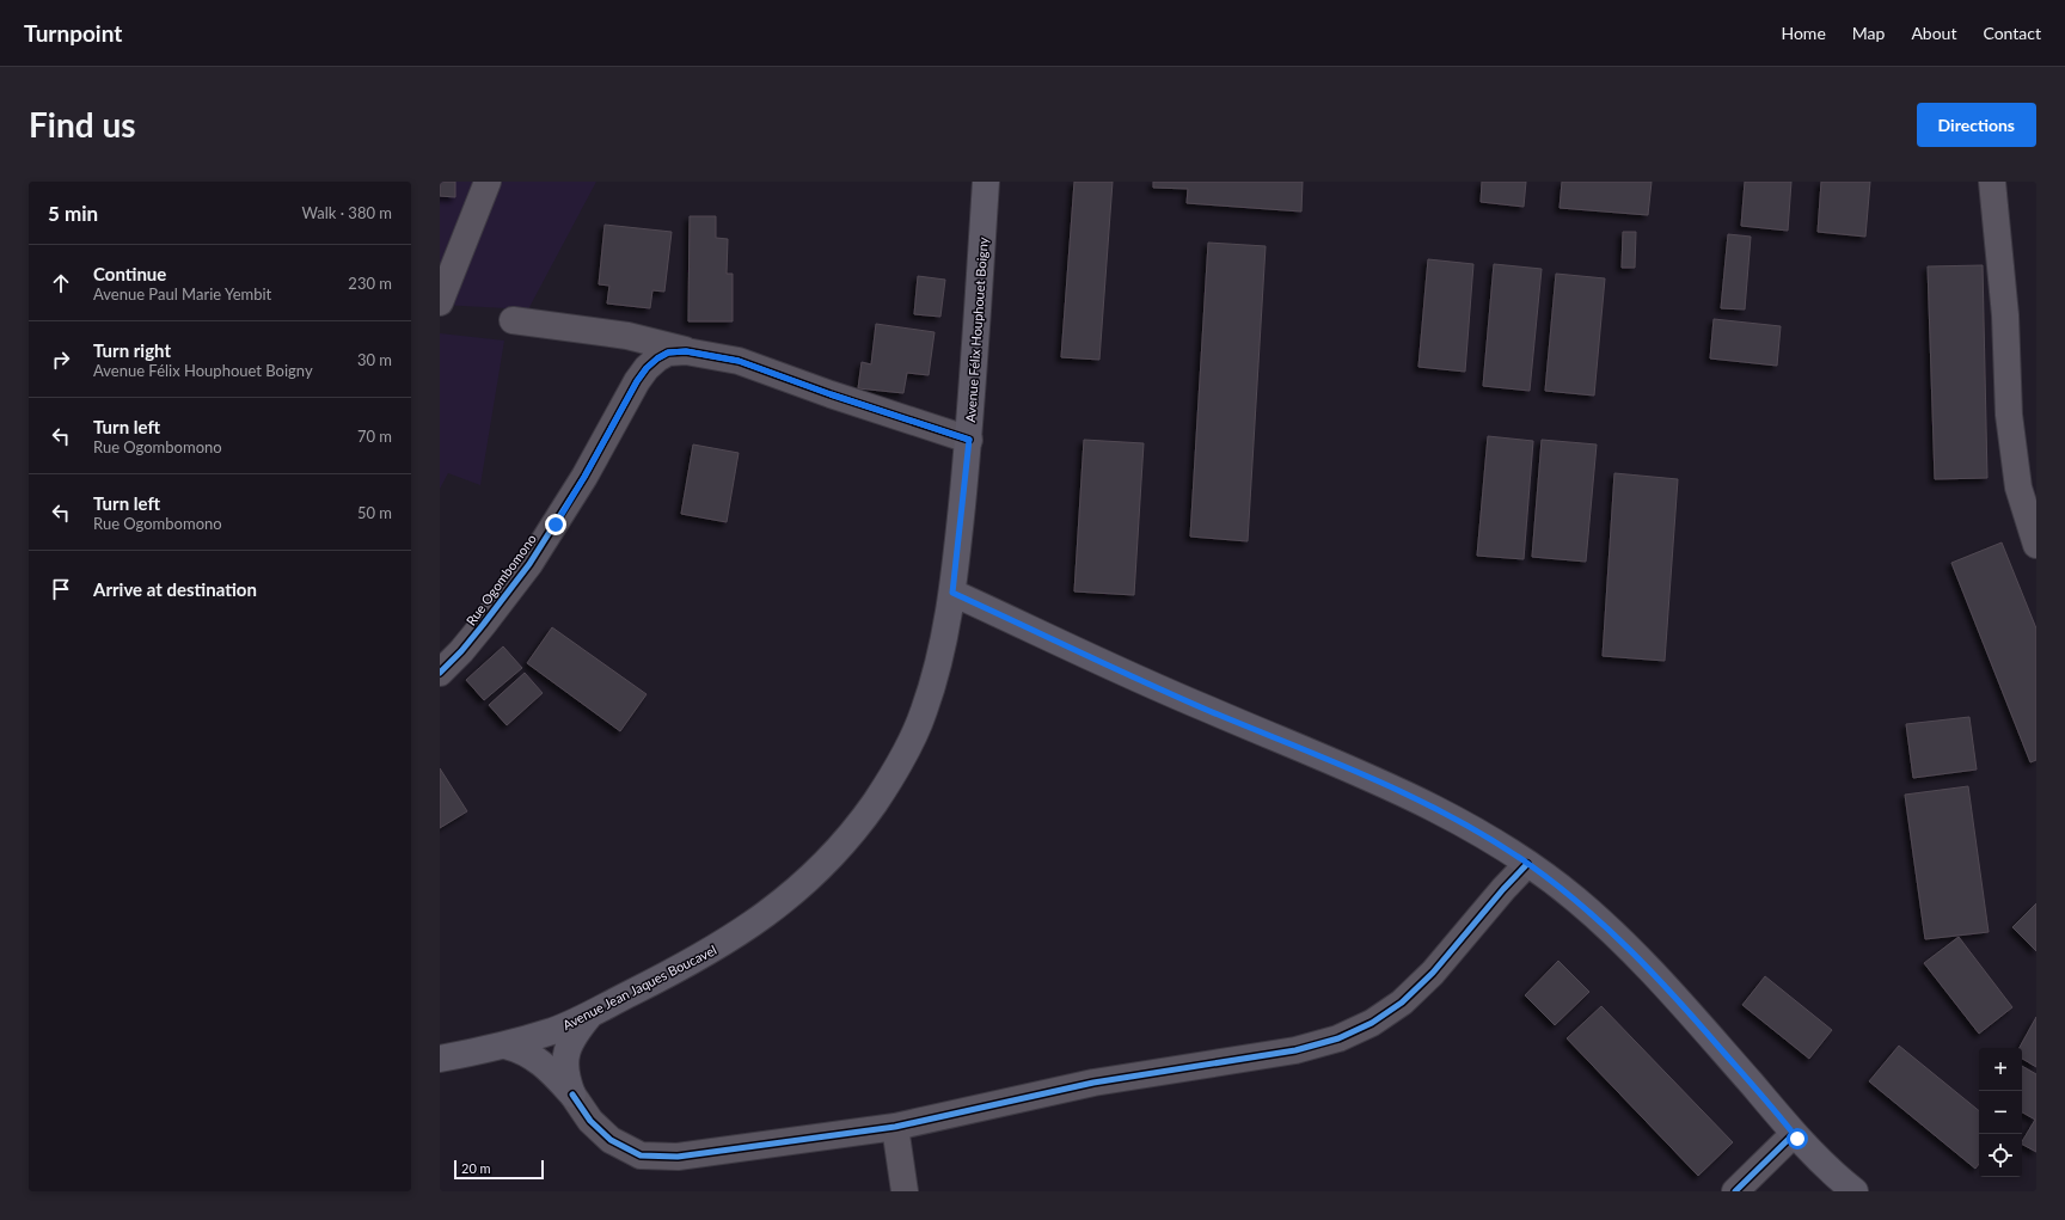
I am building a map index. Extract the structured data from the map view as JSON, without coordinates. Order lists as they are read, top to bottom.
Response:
{
  "streets": {
    "main road": ["Avenue Félix Houphouet Boigny", "Avenue Jean Jaques Boucavel"],
    "street": ["Rue Ogombomono"]
  },
  "crossings": [
    ["Avenue Félix Houphouet Boigny", "Rue Ogombomono"],
    ["Avenue Félix Houphouet Boigny", "Avenue Jean Jaques Boucavel"]
  ],
  "scale_bar": "20 m",
  "page": {
    "header": "Turnpoint",
    "nav": [
      "Home",
      "Map",
      "About",
      "Contact"
    ],
    "buttons": "Directions",
    "title": "Find us",
    "heading": ["5 min", "Walk · 380 m"],
    "list": [
      ["Continue", "Avenue Paul Marie Yembit", "230 m"],
      ["Turn right", "Avenue Félix Houphouet Boigny", "30 m"],
      ["Turn left", "Rue Ogombomono", "70 m"],
      ["Turn left", "Rue Ogombomono", "50 m"],
      "Arrive at destination"
    ],
    "map_buttons": ["+", "−"],
    "scale": "20 m"
  }
}
